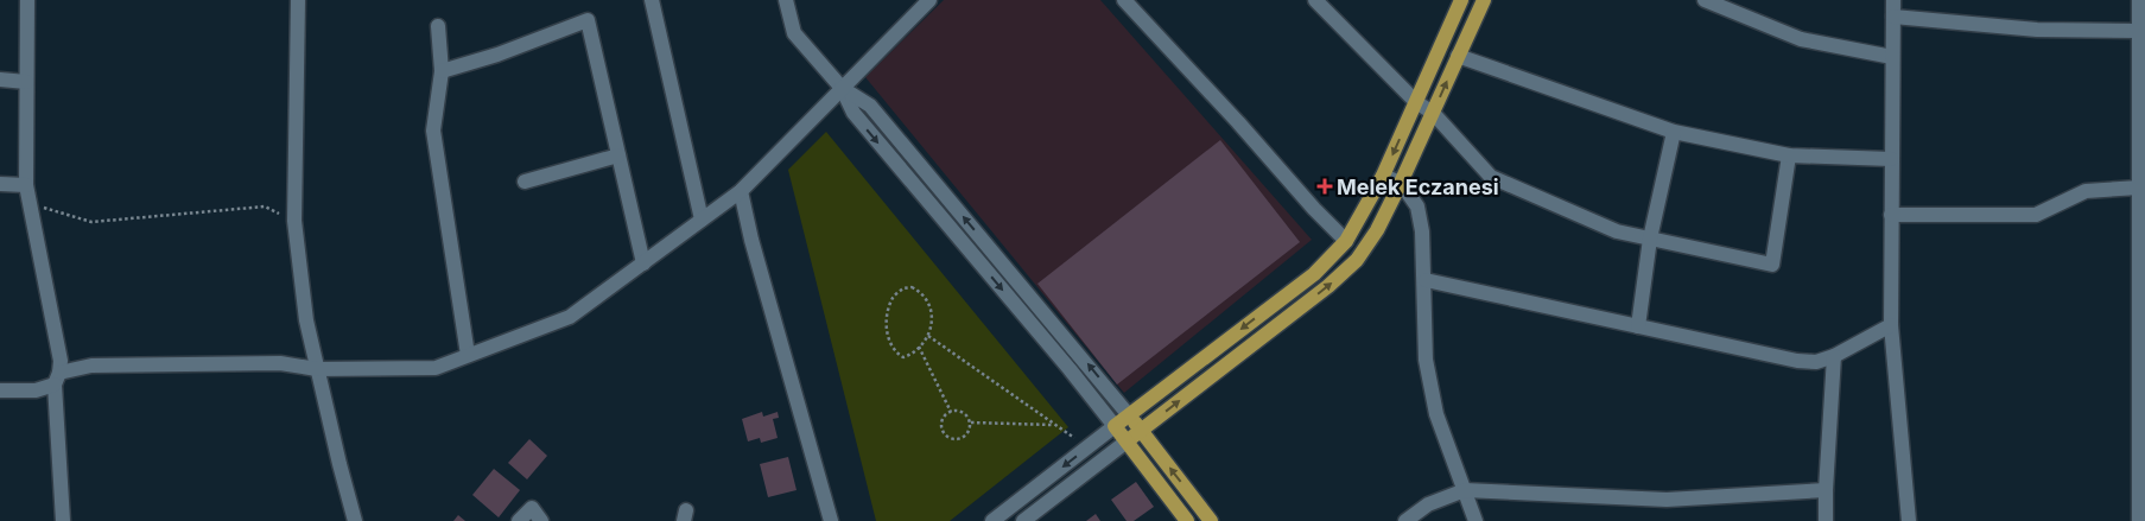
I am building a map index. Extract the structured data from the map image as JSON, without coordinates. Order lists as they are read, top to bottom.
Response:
{
  "places": {
    "health": ["Melek Eczanesi"]
  }
}
